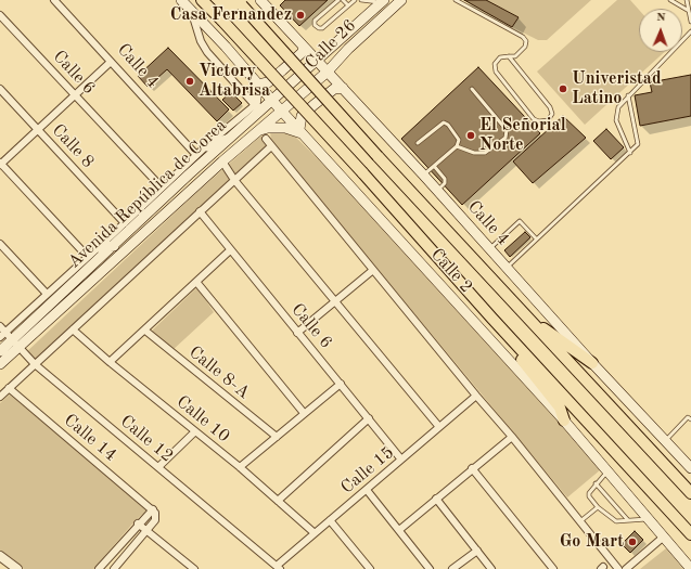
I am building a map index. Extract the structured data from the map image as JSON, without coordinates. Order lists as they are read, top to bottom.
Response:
{
  "streets": {
    "main road": [
      "Calle 26",
      "Calle 4",
      "Avenida República de Corea",
      "Calle 2"
    ],
    "street": [
      "Calle 6",
      "Calle 8",
      "Calle 8-A",
      "Calle 10",
      "Calle 14",
      "Calle 12",
      "Calle 15"
    ]
  },
  "crossings": [
    ["Calle 26", "Calle 4"],
    ["Calle 26", "Avenida República de Corea"],
    ["Calle 26", "Calle 2"],
    ["Calle 4", "Avenida República de Corea"],
    ["Calle 6", "Calle 15"],
    ["Avenida República de Corea", "Calle 2"],
    ["Avenida República de Corea", "Calle 12"],
    ["Calle 10", "Calle 15"],
    ["Calle 12", "Calle 15"]
  ],
  "places": [
    "Casa Fernandez",
    "Victory Altabrisa",
    "Univeristad Latino",
    "El Señorial Norte",
    "Go Mart"
  ],
  "north": "top"
}
